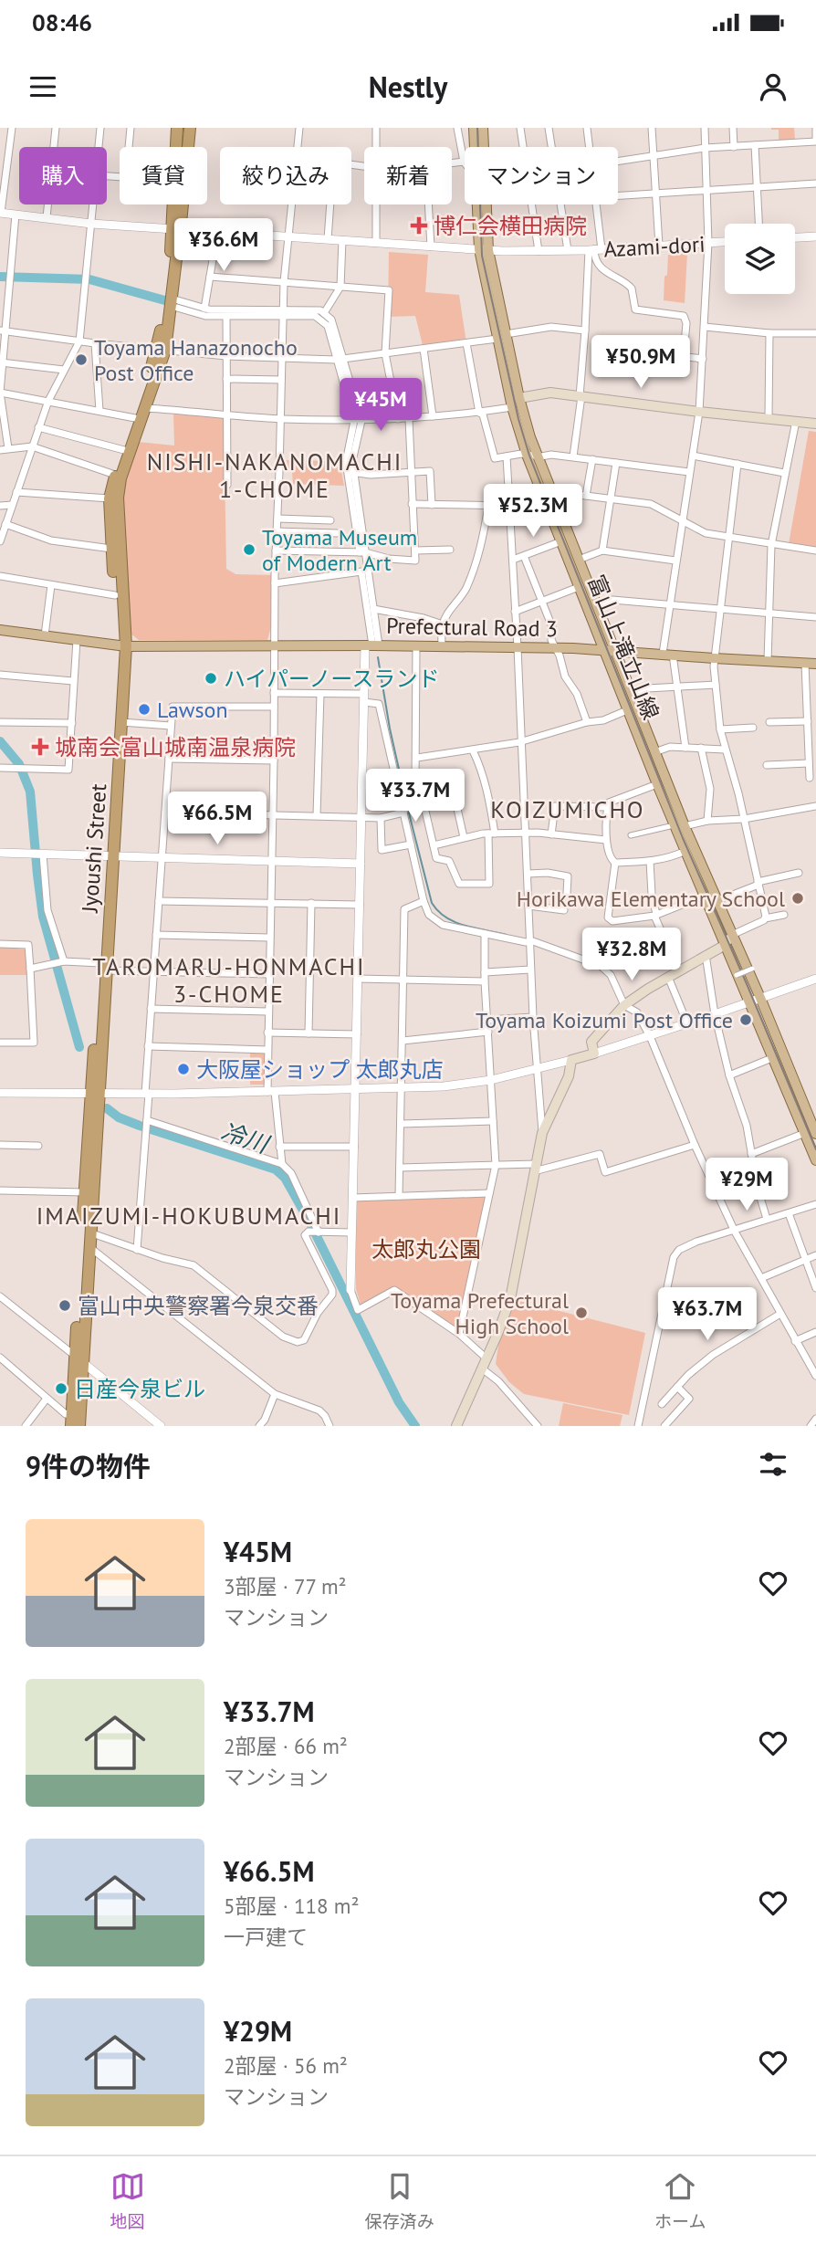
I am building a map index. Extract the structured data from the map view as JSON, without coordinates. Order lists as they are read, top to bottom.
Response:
{
  "streets": {
    "highway": ["Jyoushi Street"],
    "main road": ["Prefectural Road 3", "富山上滝立山線"],
    "street": ["Azami-dori"]
  },
  "crossings": [
    ["Azami-dori", "富山上滝立山線"],
    ["Azami-dori", "Jyoushi Street"],
    ["Prefectural Road 3", "富山上滝立山線"],
    ["Prefectural Road 3", "Jyoushi Street"]
  ],
  "districts": [
    "NISHI-NAKANOMACHI 1-CHOME",
    "KOIZUMICHO",
    "TAROMARU-HONMACHI 3-CHOME",
    "IMAIZUMI-HOKUBUMACHI"
  ],
  "water": ["冷川"],
  "parks": ["太郎丸公園"],
  "places": {
    "health": ["博仁会横田病院", "城南会富山城南温泉病院"],
    "other": [
      "Toyama Hanazonocho Post Office",
      "Toyama Museum of Modern Art",
      "ハイパーノースランド",
      "Lawson",
      "Horikawa Elementary School",
      "Toyama Koizumi Post Office",
      "大阪屋ショップ 太郎丸店",
      "富山中央警察署今泉交番",
      "Toyama Prefectural High School",
      "日産今泉ビル"
    ]
  },
  "page": {
    "status": "08:46",
    "header": "Nestly",
    "chip": [
      "購入",
      "賃貸",
      "絞り込み",
      "新着",
      "マンション"
    ],
    "price": [
      "¥36.6M",
      "¥50.9M",
      "¥45M",
      "¥52.3M",
      "¥33.7M",
      "¥66.5M",
      "¥32.8M",
      "¥29M",
      "¥63.7M"
    ],
    "heading": "9件の物件",
    "list": [
      {
        "name": "¥45M",
        "note": "3部屋 · 77 m² · マンション"
      },
      {
        "name": "¥33.7M",
        "note": "2部屋 · 66 m² · マンション"
      },
      {
        "name": "¥66.5M",
        "note": "5部屋 · 118 m² · 一戸建て"
      },
      {
        "name": "¥29M",
        "note": "2部屋 · 56 m² · マンション"
      }
    ],
    "tabs": ["地図", "保存済み", "ホーム"]
  }
}
